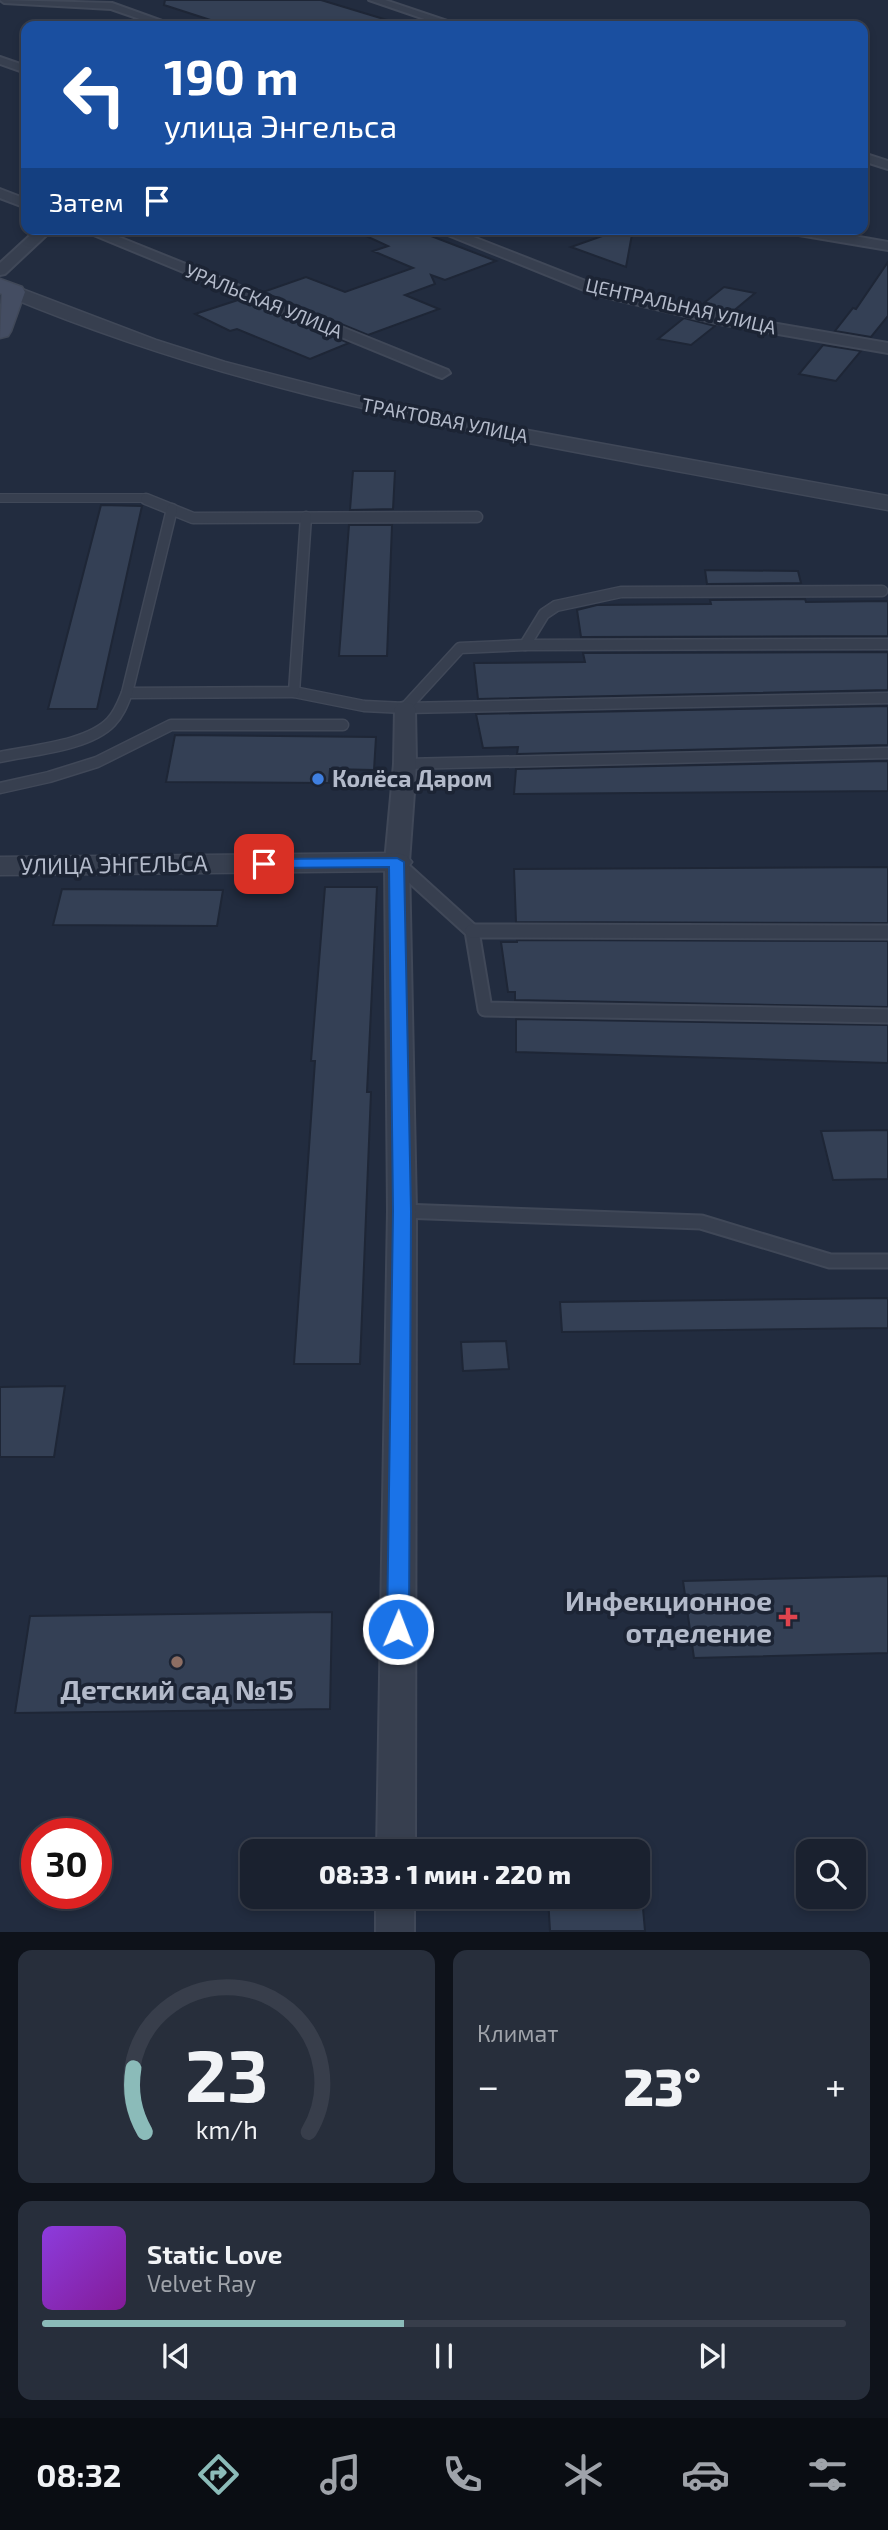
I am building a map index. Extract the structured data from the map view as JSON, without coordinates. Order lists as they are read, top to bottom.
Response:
{
  "streets": {
    "street": [
      "УРАЛЬСКАЯ УЛИЦА",
      "ЦЕНТРАЛЬНАЯ УЛИЦА",
      "ТРАКТОВАЯ УЛИЦА",
      "УЛИЦА ЭНГЕЛЬСА"
    ]
  },
  "places": {
    "other": ["Колёса Даром", "Детский сад №15"],
    "health": ["Инфекционное отделение"]
  },
  "page": {
    "turn": ["190 m", "улица Энгельса"],
    "then": "Затем",
    "limit": "30",
    "trip": "08:33 · 1 мин · 220 m",
    "tile": "Климат",
    "heat": ["−", "23°", "+"],
    "song": ["Static Love", "Velvet Ray"],
    "tabs": "08:32",
    "gauge": ["23", "km/h"]
  }
}
